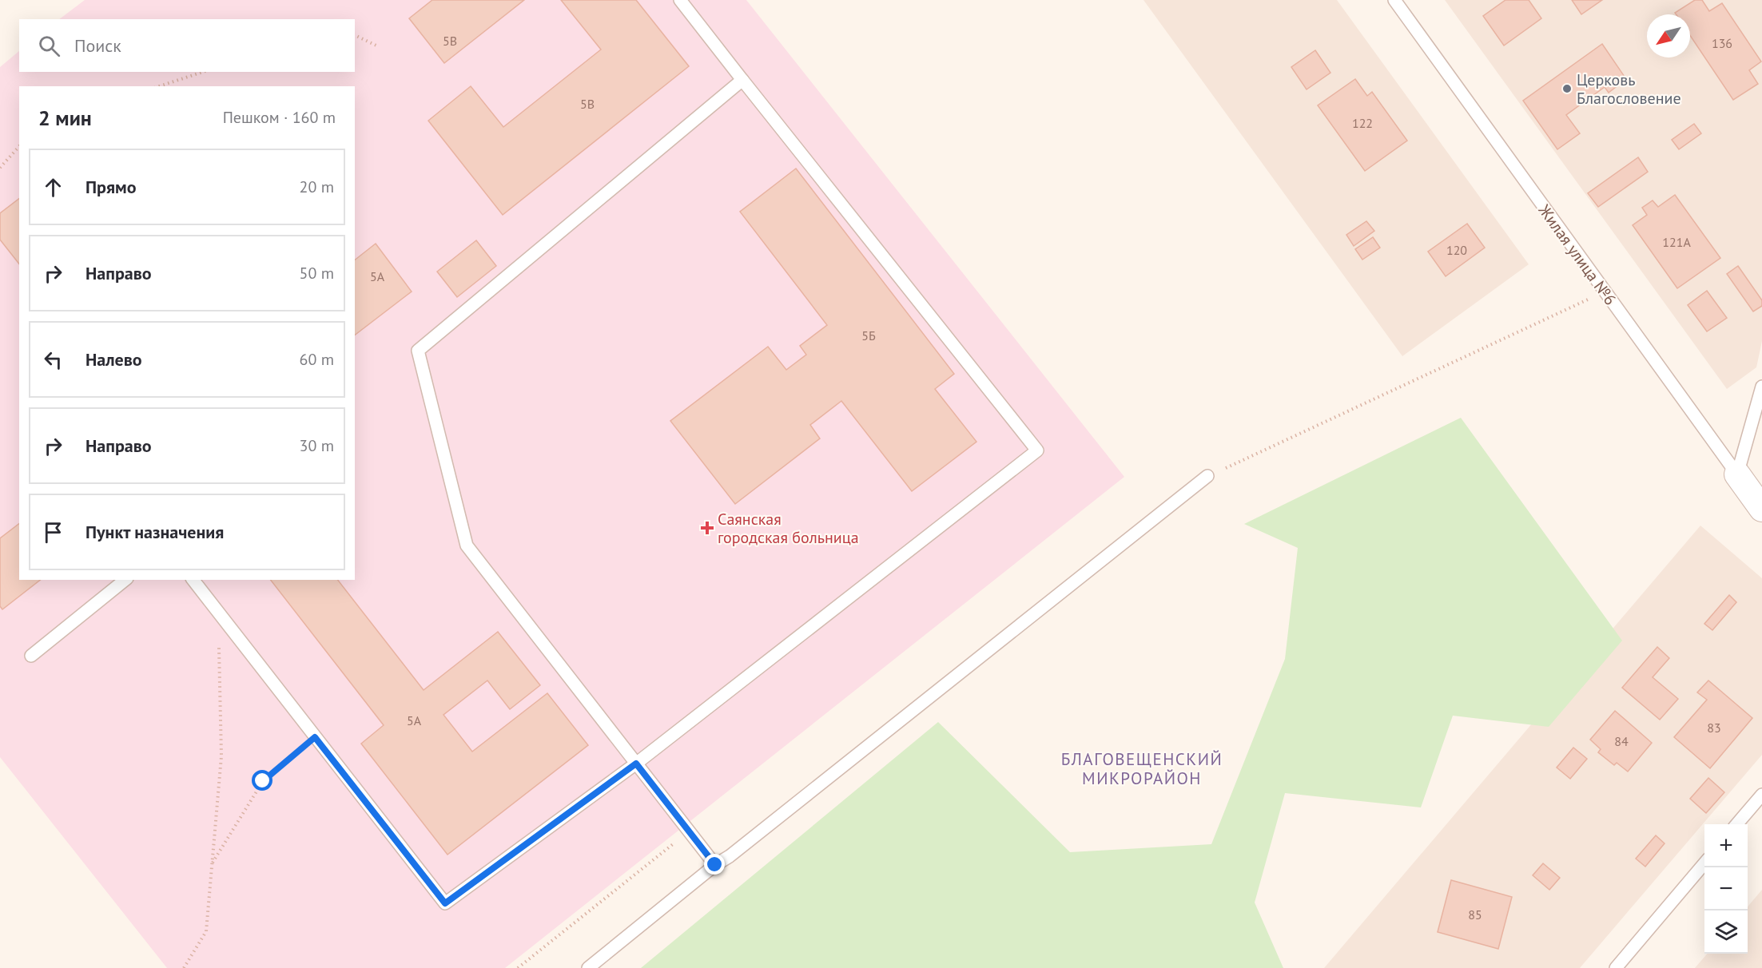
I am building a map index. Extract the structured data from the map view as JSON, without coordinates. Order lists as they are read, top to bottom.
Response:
{
  "streets": {
    "street": ["Жилая улица №6"]
  },
  "districts": ["БЛАГОВЕЩЕНСКИЙ МИКРОРАЙОН"],
  "places": {
    "other": ["Церковь Благословение"],
    "health": ["Саянская городская больница"]
  },
  "house_numbers": [
    "5В",
    "136",
    "5В",
    "122",
    "121А",
    "120",
    "5А",
    "5Б",
    "5А",
    "83",
    "84",
    "85"
  ],
  "north": "bottom left",
  "page": {
    "search": "Поиск",
    "heading": ["2 мин", "Пешком · 160 m"],
    "list": [
      ["Прямо", "20 m"],
      ["Направо", "50 m"],
      ["Налево", "60 m"],
      ["Направо", "30 m"],
      "Пункт назначения"
    ],
    "map_buttons": ["+", "−"]
  }
}
